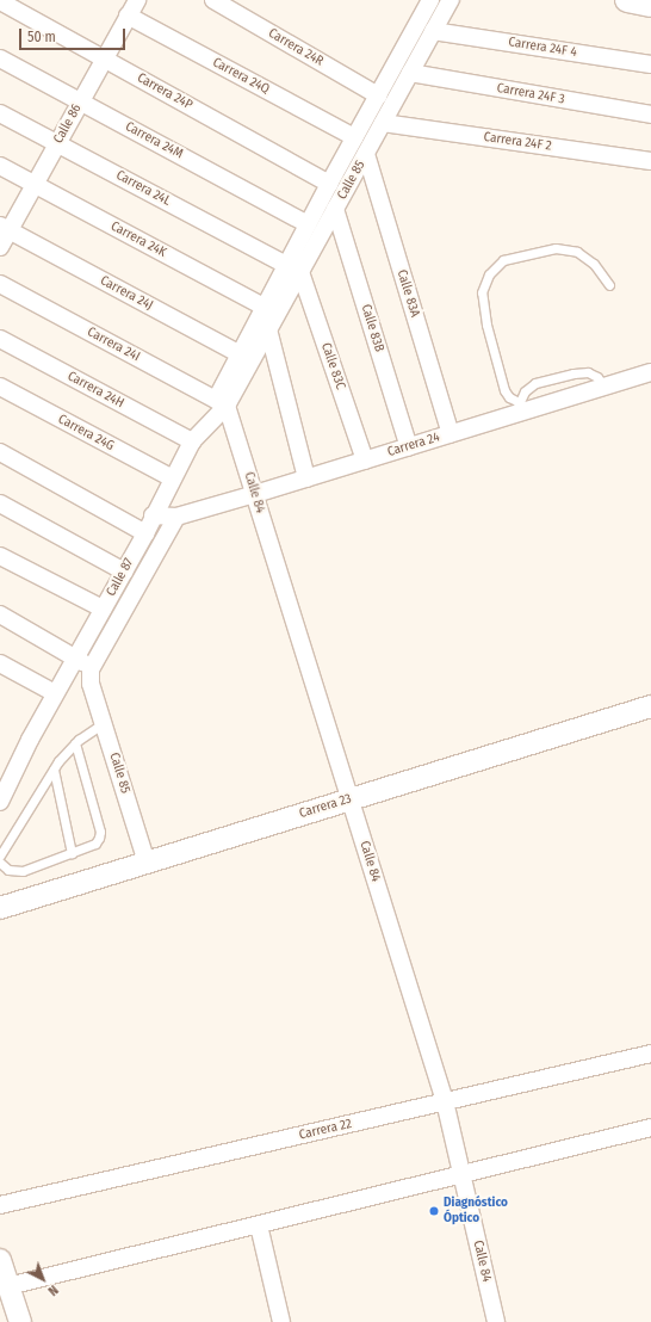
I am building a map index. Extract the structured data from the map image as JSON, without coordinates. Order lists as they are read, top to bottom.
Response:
{
  "streets": {
    "street": [
      "Carrera 24R",
      "Carrera 24F 4",
      "Carrera 24Q",
      "Carrera 24P",
      "Carrera 24F 3",
      "Calle 86",
      "Carrera 24M",
      "Carrera 24F 2",
      "Calle 85",
      "Carrera 24L",
      "Carrera 24K",
      "Carrera 24J",
      "Calle 83A",
      "Calle 83B",
      "Carrera 24I",
      "Calle 83C",
      "Carrera 24H",
      "Carrera 24G",
      "Carrera 24",
      "Calle 84",
      "Calle 87",
      "Carrera 23",
      "Carrera 22"
    ]
  },
  "crossings": [
    ["Carrera 24F 4", "Calle 85"],
    ["Carrera 24Q", "Calle 86"],
    ["Carrera 24P", "Calle 86"],
    ["Carrera 24F 3", "Calle 85"],
    ["Calle 86", "Carrera 24M"],
    ["Calle 86", "Carrera 24L"],
    ["Calle 86", "Carrera 24K"],
    ["Calle 86", "Carrera 24J"],
    ["Carrera 24F 2", "Calle 85"],
    ["Calle 85", "Carrera 24L"],
    ["Calle 85", "Carrera 24K"],
    ["Calle 85", "Carrera 24J"],
    ["Calle 85", "Calle 83A"],
    ["Calle 85", "Calle 83B"],
    ["Calle 85", "Calle 83C"],
    ["Calle 85", "Calle 87"],
    ["Calle 85", "Carrera 23"],
    ["Carrera 24L", "Calle 83C"],
    ["Carrera 24J", "Calle 87"],
    ["Calle 83A", "Carrera 24"],
    ["Calle 83B", "Carrera 24"],
    ["Carrera 24I", "Calle 84"],
    ["Carrera 24I", "Calle 87"],
    ["Calle 83C", "Carrera 24"],
    ["Carrera 24H", "Calle 87"],
    ["Carrera 24G", "Calle 87"],
    ["Carrera 24", "Calle 84"],
    ["Carrera 24", "Calle 87"],
    ["Calle 84", "Calle 87"],
    ["Calle 84", "Carrera 23"],
    ["Calle 84", "Carrera 22"]
  ],
  "places": ["Diagnóstico Óptico"],
  "scale_bar": "50 m",
  "north": "bottom right"
}
